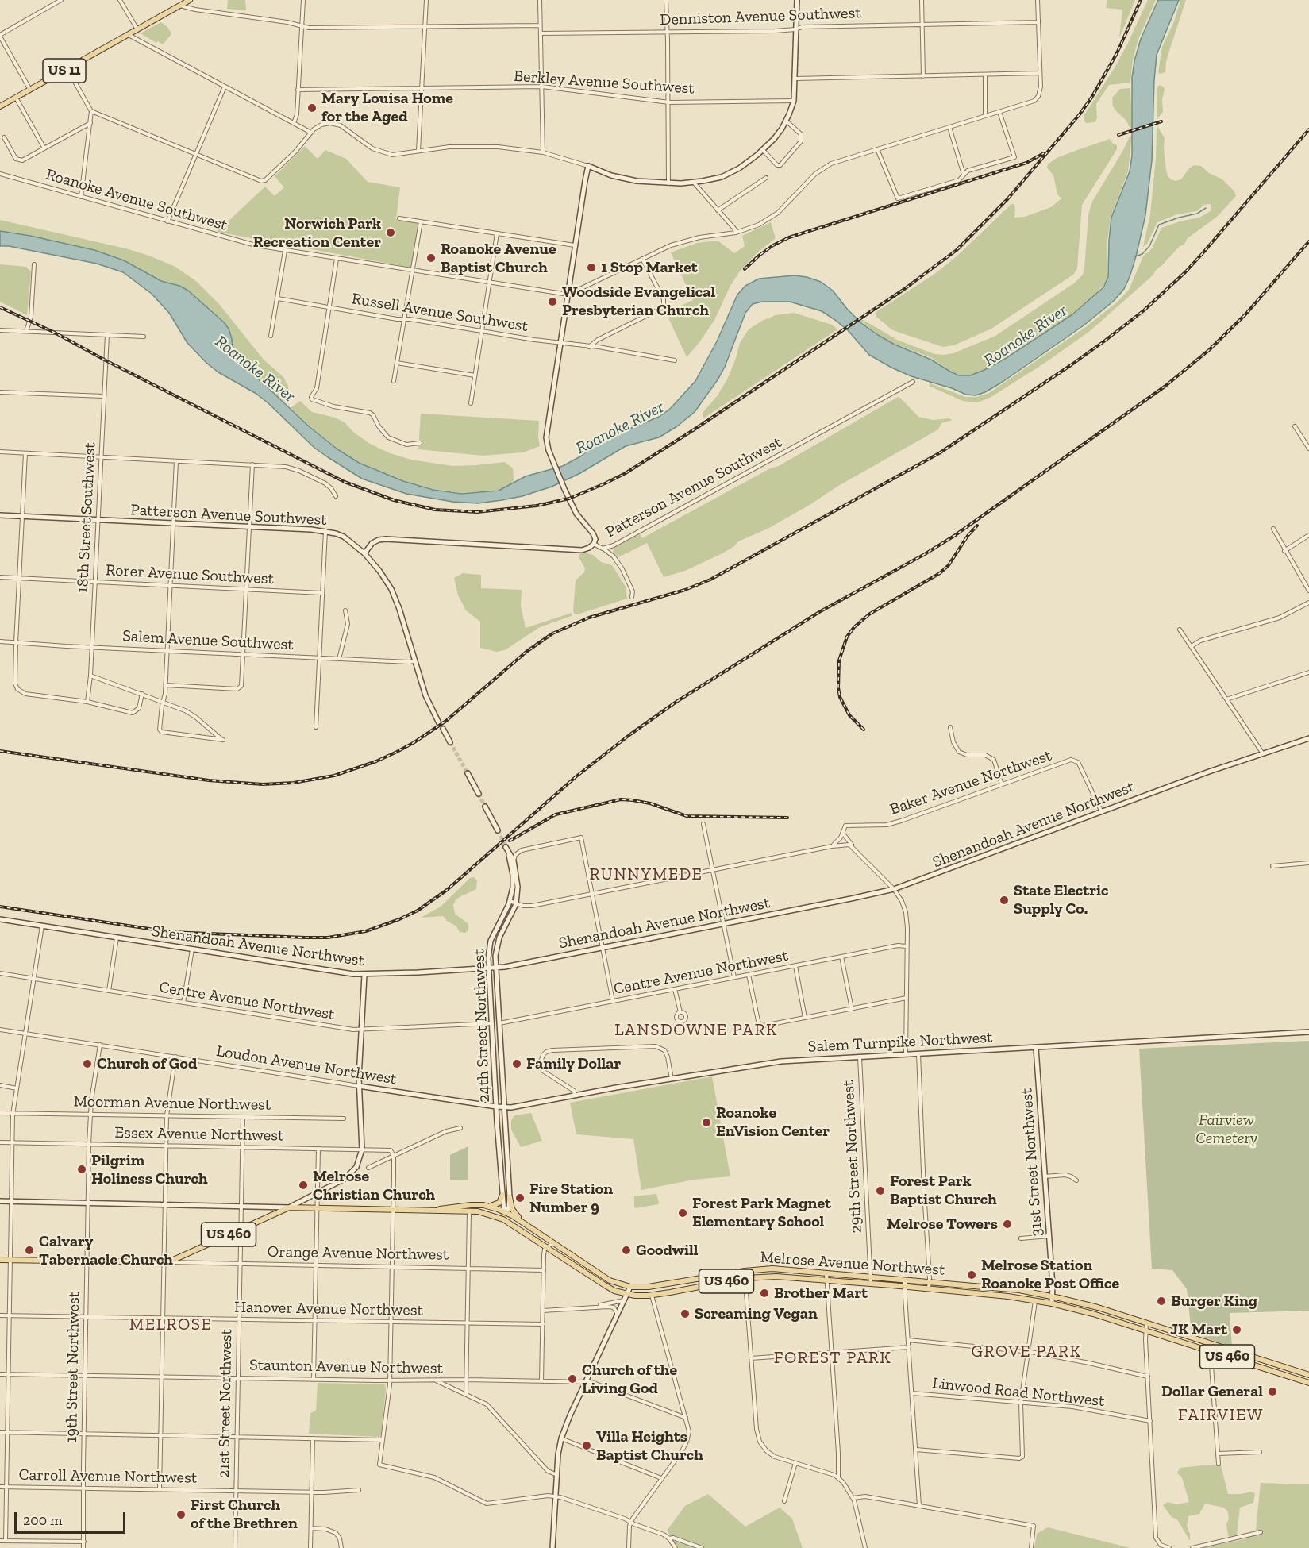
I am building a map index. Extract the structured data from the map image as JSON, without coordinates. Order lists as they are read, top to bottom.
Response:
{
  "streets": {
    "main road": [
      "US 11",
      "US 460",
      "Orange Avenue Northwest",
      "Melrose Avenue Northwest"
    ],
    "street": [
      "Denniston Avenue Southwest",
      "Berkley Avenue Southwest",
      "Roanoke Avenue Southwest",
      "Russell Avenue Southwest",
      "Patterson Avenue Southwest",
      "18th Street Southwest",
      "Rorer Avenue Southwest",
      "Salem Avenue Southwest",
      "Baker Avenue Northwest",
      "Shenandoah Avenue Northwest",
      "Centre Avenue Northwest",
      "24th Street Northwest",
      "Salem Turnpike Northwest",
      "Loudon Avenue Northwest",
      "Moorman Avenue Northwest",
      "Essex Avenue Northwest",
      "29th Street Northwest",
      "31st Street Northwest",
      "Hanover Avenue Northwest",
      "19th Street Northwest",
      "Staunton Avenue Northwest",
      "Linwood Road Northwest",
      "21st Street Northwest",
      "Carroll Avenue Northwest"
    ]
  },
  "crossings": [
    ["Patterson Avenue Southwest", "18th Street Southwest"],
    ["18th Street Southwest", "Rorer Avenue Southwest"],
    ["18th Street Southwest", "Salem Avenue Southwest"],
    ["Baker Avenue Northwest", "Shenandoah Avenue Northwest"],
    ["Shenandoah Avenue Northwest", "24th Street Northwest"],
    ["Centre Avenue Northwest", "24th Street Northwest"],
    ["24th Street Northwest", "Salem Turnpike Northwest"],
    ["24th Street Northwest", "Loudon Avenue Northwest"],
    ["24th Street Northwest", "Melrose Avenue Northwest"],
    ["Salem Turnpike Northwest", "Loudon Avenue Northwest"],
    ["Salem Turnpike Northwest", "29th Street Northwest"],
    ["Salem Turnpike Northwest", "31st Street Northwest"],
    ["Loudon Avenue Northwest", "19th Street Northwest"],
    ["Moorman Avenue Northwest", "19th Street Northwest"],
    ["Moorman Avenue Northwest", "21st Street Northwest"],
    ["Essex Avenue Northwest", "19th Street Northwest"],
    ["Essex Avenue Northwest", "21st Street Northwest"],
    ["29th Street Northwest", "Melrose Avenue Northwest"],
    ["31st Street Northwest", "Melrose Avenue Northwest"],
    ["US 460", "Orange Avenue Northwest"],
    ["US 460", "Melrose Avenue Northwest"],
    ["US 460", "21st Street Northwest"],
    ["Orange Avenue Northwest", "19th Street Northwest"],
    ["Orange Avenue Northwest", "21st Street Northwest"],
    ["Melrose Avenue Northwest", "19th Street Northwest"],
    ["Melrose Avenue Northwest", "21st Street Northwest"],
    ["Hanover Avenue Northwest", "19th Street Northwest"],
    ["Hanover Avenue Northwest", "21st Street Northwest"],
    ["19th Street Northwest", "Staunton Avenue Northwest"],
    ["19th Street Northwest", "Carroll Avenue Northwest"],
    ["Staunton Avenue Northwest", "21st Street Northwest"],
    ["21st Street Northwest", "Carroll Avenue Northwest"]
  ],
  "districts": [
    "RUNNYMEDE",
    "LANSDOWNE PARK",
    "MELROSE",
    "GROVE PARK",
    "FOREST PARK",
    "FAIRVIEW"
  ],
  "water": ["Roanoke River"],
  "parks": ["Fairview Cemetery"],
  "places": [
    "Mary Louisa Home for the Aged",
    "Norwich Park Recreation Center",
    "Roanoke Avenue Baptist Church",
    "1 Stop Market",
    "Woodside Evangelical Presbyterian Church",
    "State Electric Supply Co.",
    "Church of God",
    "Family Dollar",
    "Roanoke EnVision Center",
    "Pilgrim Holiness Church",
    "Melrose Christian Church",
    "Forest Park Baptist Church",
    "Fire Station Number 9",
    "Forest Park Magnet Elementary School",
    "Melrose Towers",
    "Calvary Tabernacle Church",
    "Goodwill",
    "Melrose Station Roanoke Post Office",
    "Brother Mart",
    "Burger King",
    "Screaming Vegan",
    "JK Mart",
    "Church of the Living God",
    "Dollar General",
    "Villa Heights Baptist Church",
    "First Church of the Brethren"
  ],
  "scale_bar": "200 m"
}
